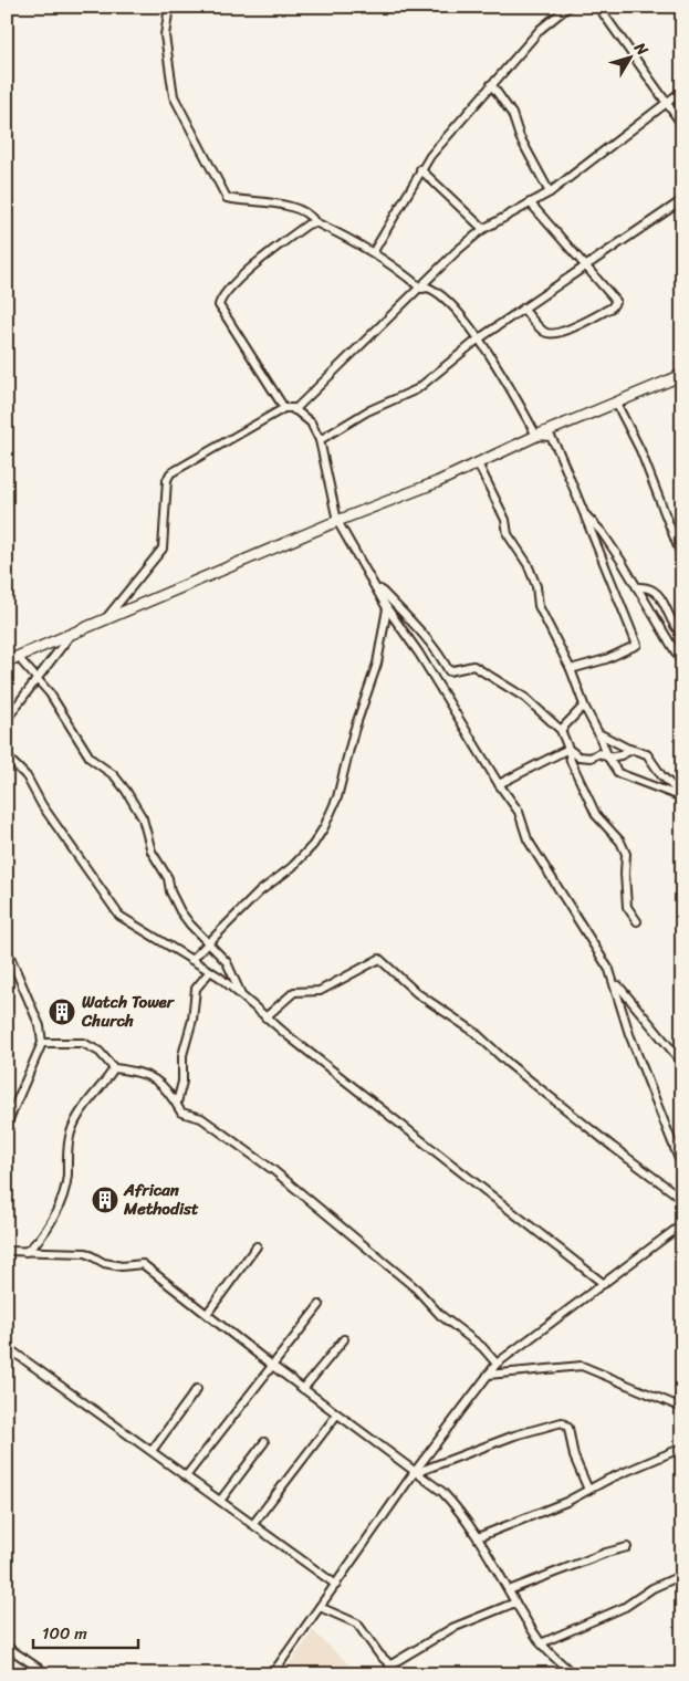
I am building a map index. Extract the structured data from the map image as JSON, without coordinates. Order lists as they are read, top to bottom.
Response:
{
  "places": {
    "building": ["Watch Tower Church", "African Methodist"]
  },
  "scale_bar": "100 m",
  "north": "top right"
}
